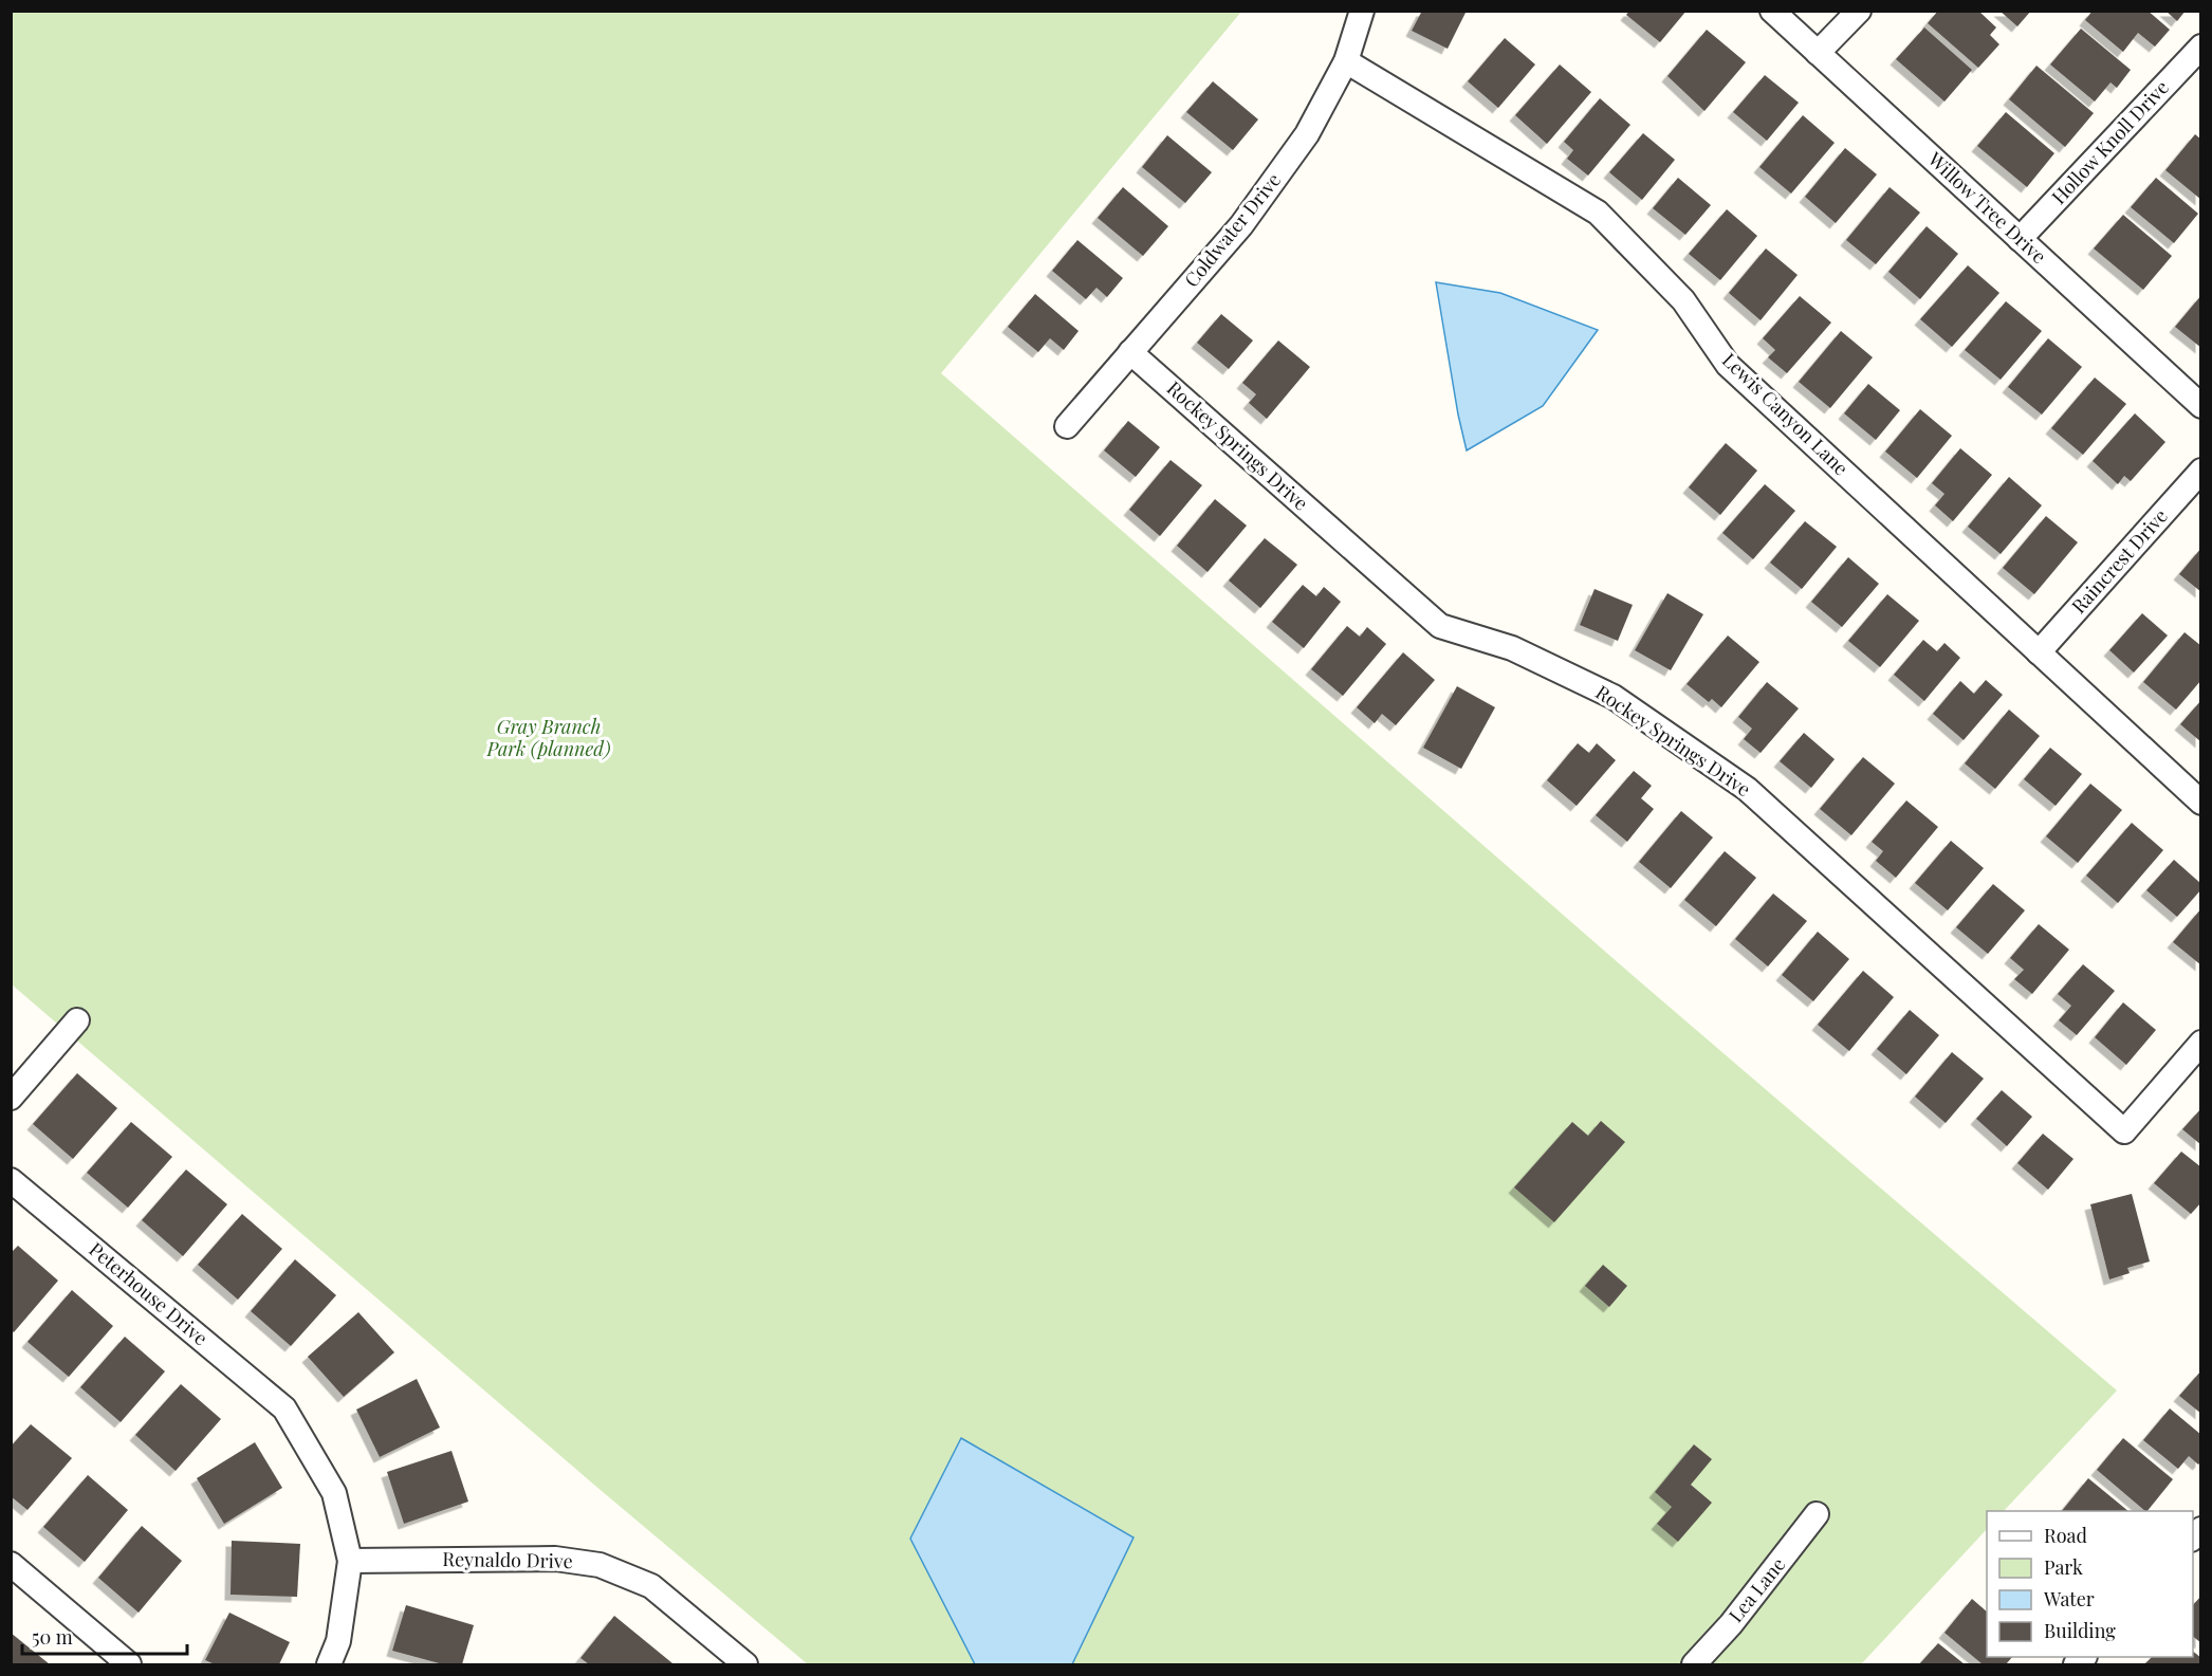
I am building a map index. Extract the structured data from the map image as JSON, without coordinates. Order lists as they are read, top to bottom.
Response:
{
  "streets": {
    "street": [
      "Hollow Knoll Drive",
      "Willow Tree Drive",
      "Coldwater Drive",
      "Lewis Canyon Lane",
      "Rockey Springs Drive",
      "Raincrest Drive",
      "Peterhouse Drive",
      "Reynaldo Drive",
      "Lea Lane"
    ]
  },
  "crossings": [
    ["Hollow Knoll Drive", "Willow Tree Drive"],
    ["Coldwater Drive", "Lewis Canyon Lane"],
    ["Coldwater Drive", "Rockey Springs Drive"],
    ["Lewis Canyon Lane", "Raincrest Drive"],
    ["Peterhouse Drive", "Reynaldo Drive"]
  ],
  "parks": ["Gray Branch Park (planned)"],
  "legend": [
    "Road",
    "Park",
    "Water",
    "Building"
  ],
  "scale_bar": "50 m"
}
